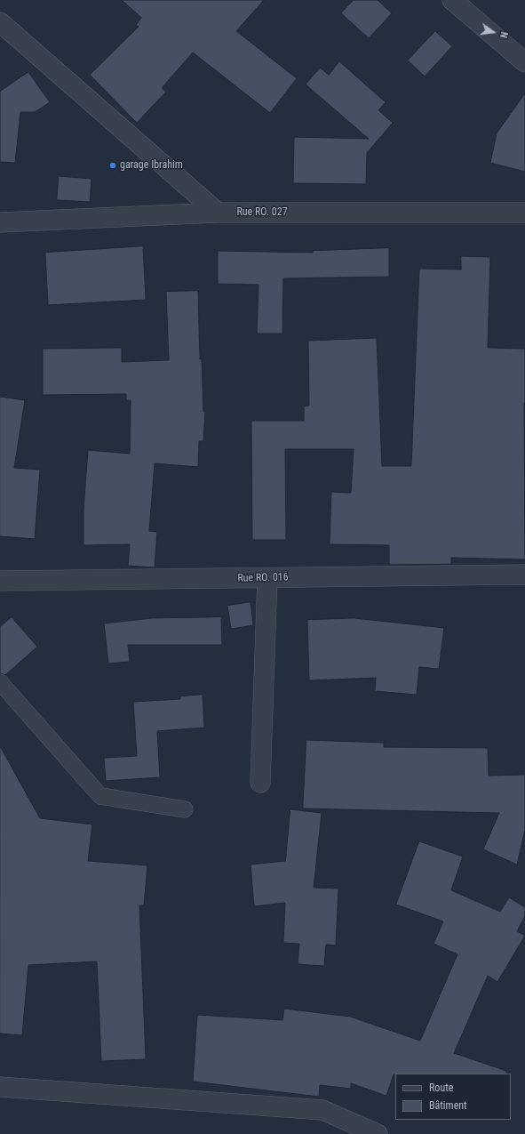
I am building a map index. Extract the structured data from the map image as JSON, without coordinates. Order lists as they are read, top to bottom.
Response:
{
  "streets": {
    "street": ["Rue RO. 027", "Rue RO. 016"]
  },
  "places": ["garage Ibrahim"],
  "legend": ["Route", "Bâtiment"],
  "north": "right"
}
